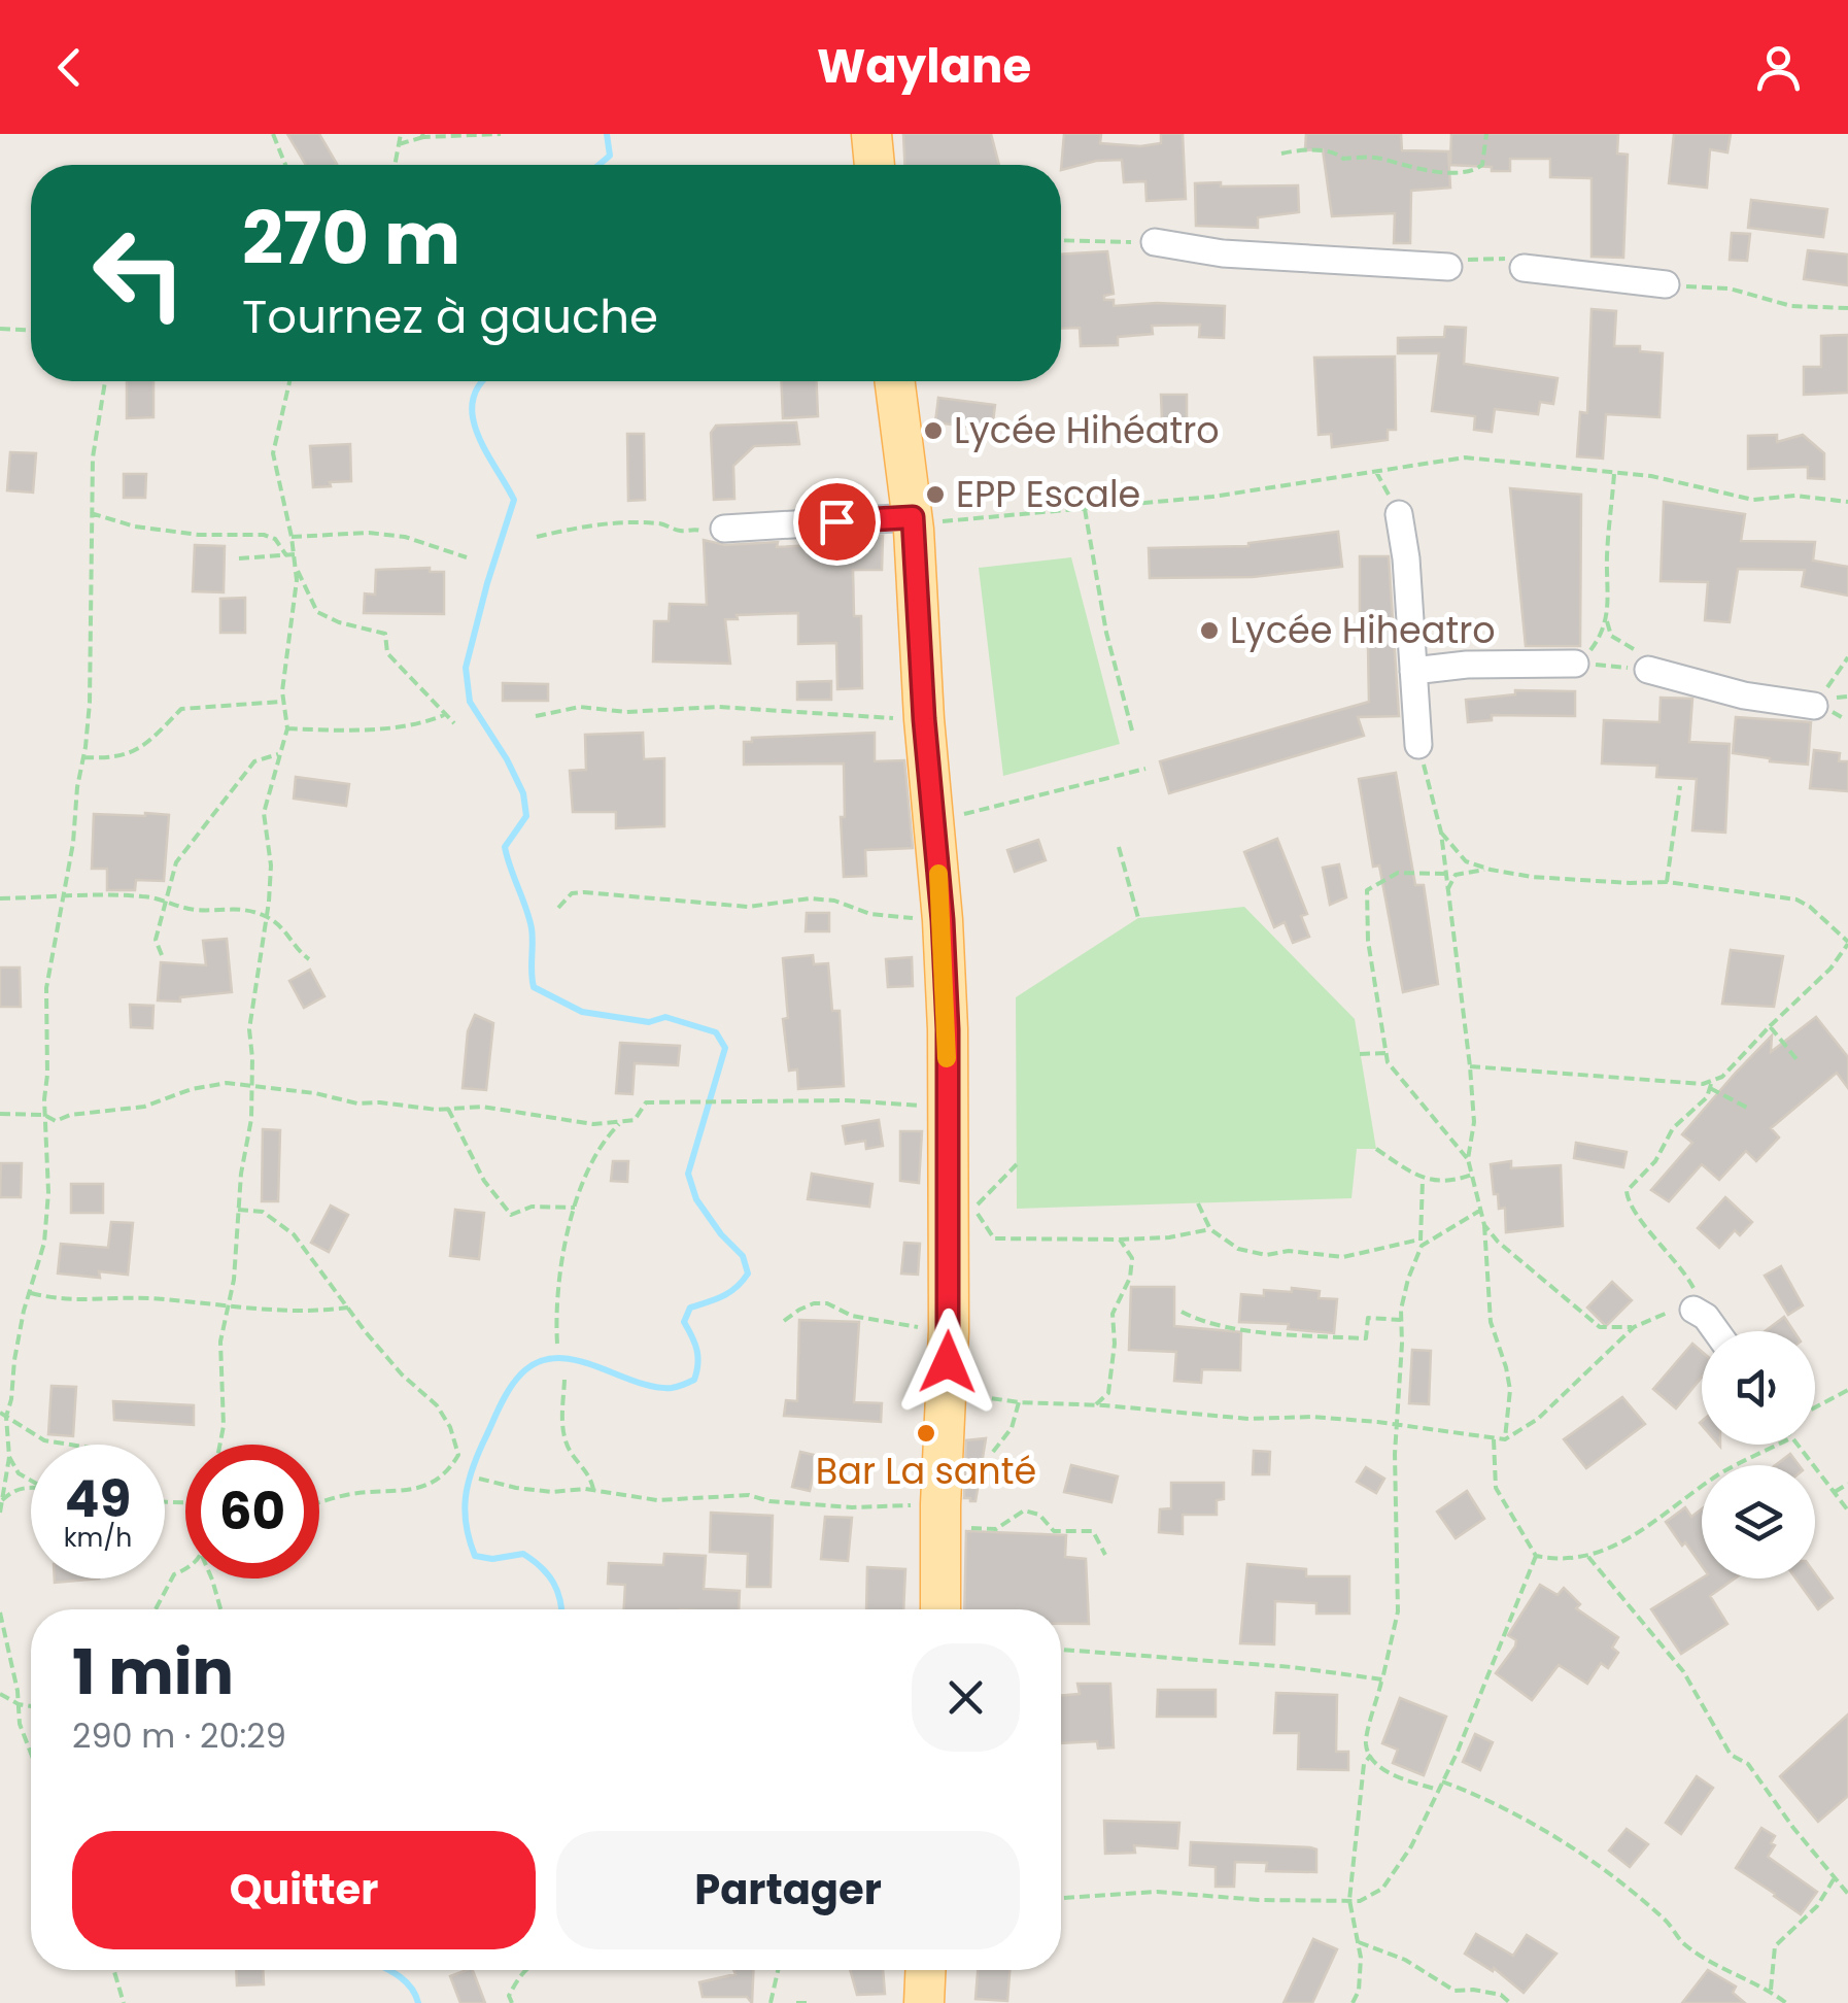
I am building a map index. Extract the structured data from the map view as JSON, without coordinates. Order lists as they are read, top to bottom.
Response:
{
  "places": [
    "Lycée Hihéatro",
    "EPP Escale",
    "Lycée Hiheatro",
    "Bar La santé"
  ],
  "page": {
    "header": "Waylane",
    "turn": ["270 m", "Tournez à gauche"],
    "speed": "49 km/h",
    "limit": "60",
    "heading": ["1 min", "290 m · 20:29"],
    "buttons": ["Quitter", "Partager"]
  }
}
